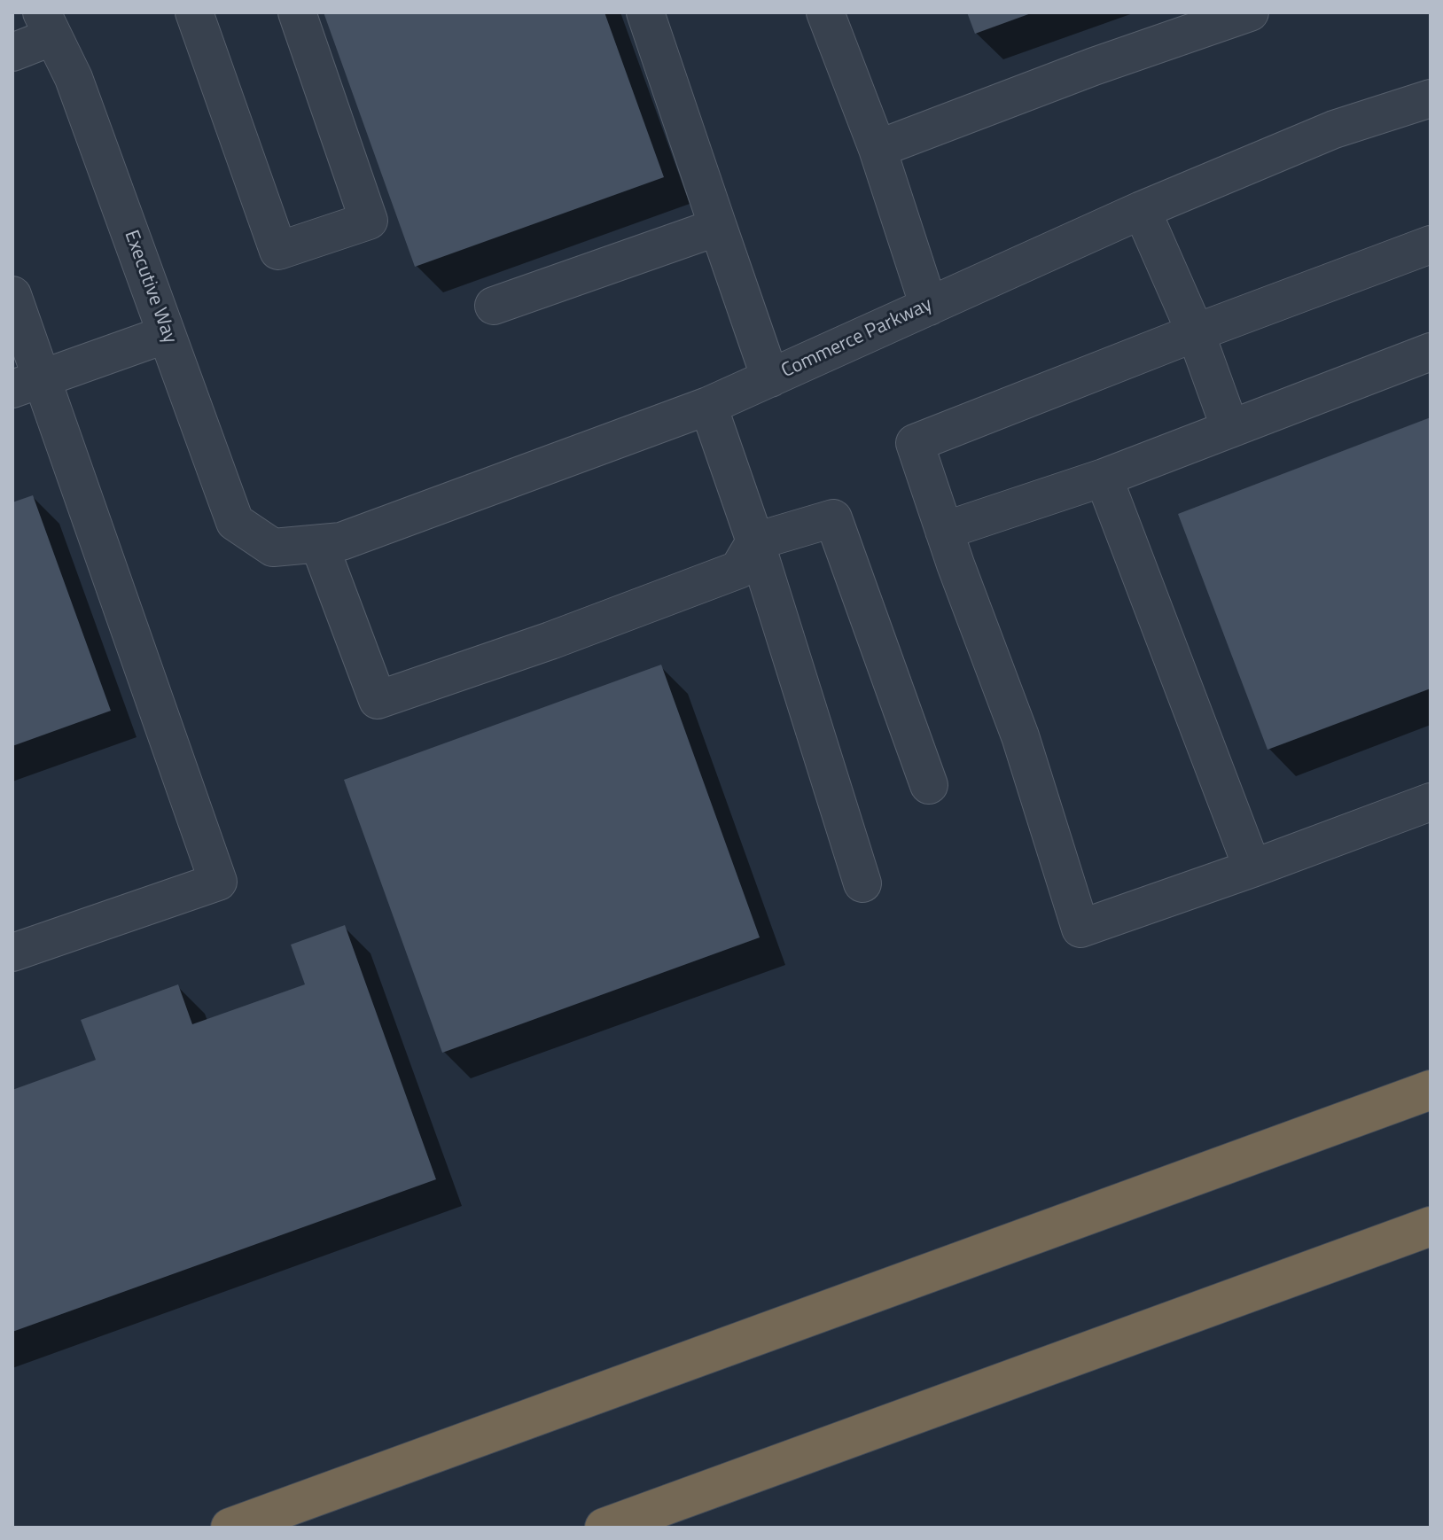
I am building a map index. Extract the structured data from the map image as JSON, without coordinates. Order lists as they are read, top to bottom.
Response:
{
  "streets": {
    "street": ["Executive Way", "Commerce Parkway"]
  },
  "crossings": [
    ["Executive Way", "Commerce Parkway"]
  ]
}
